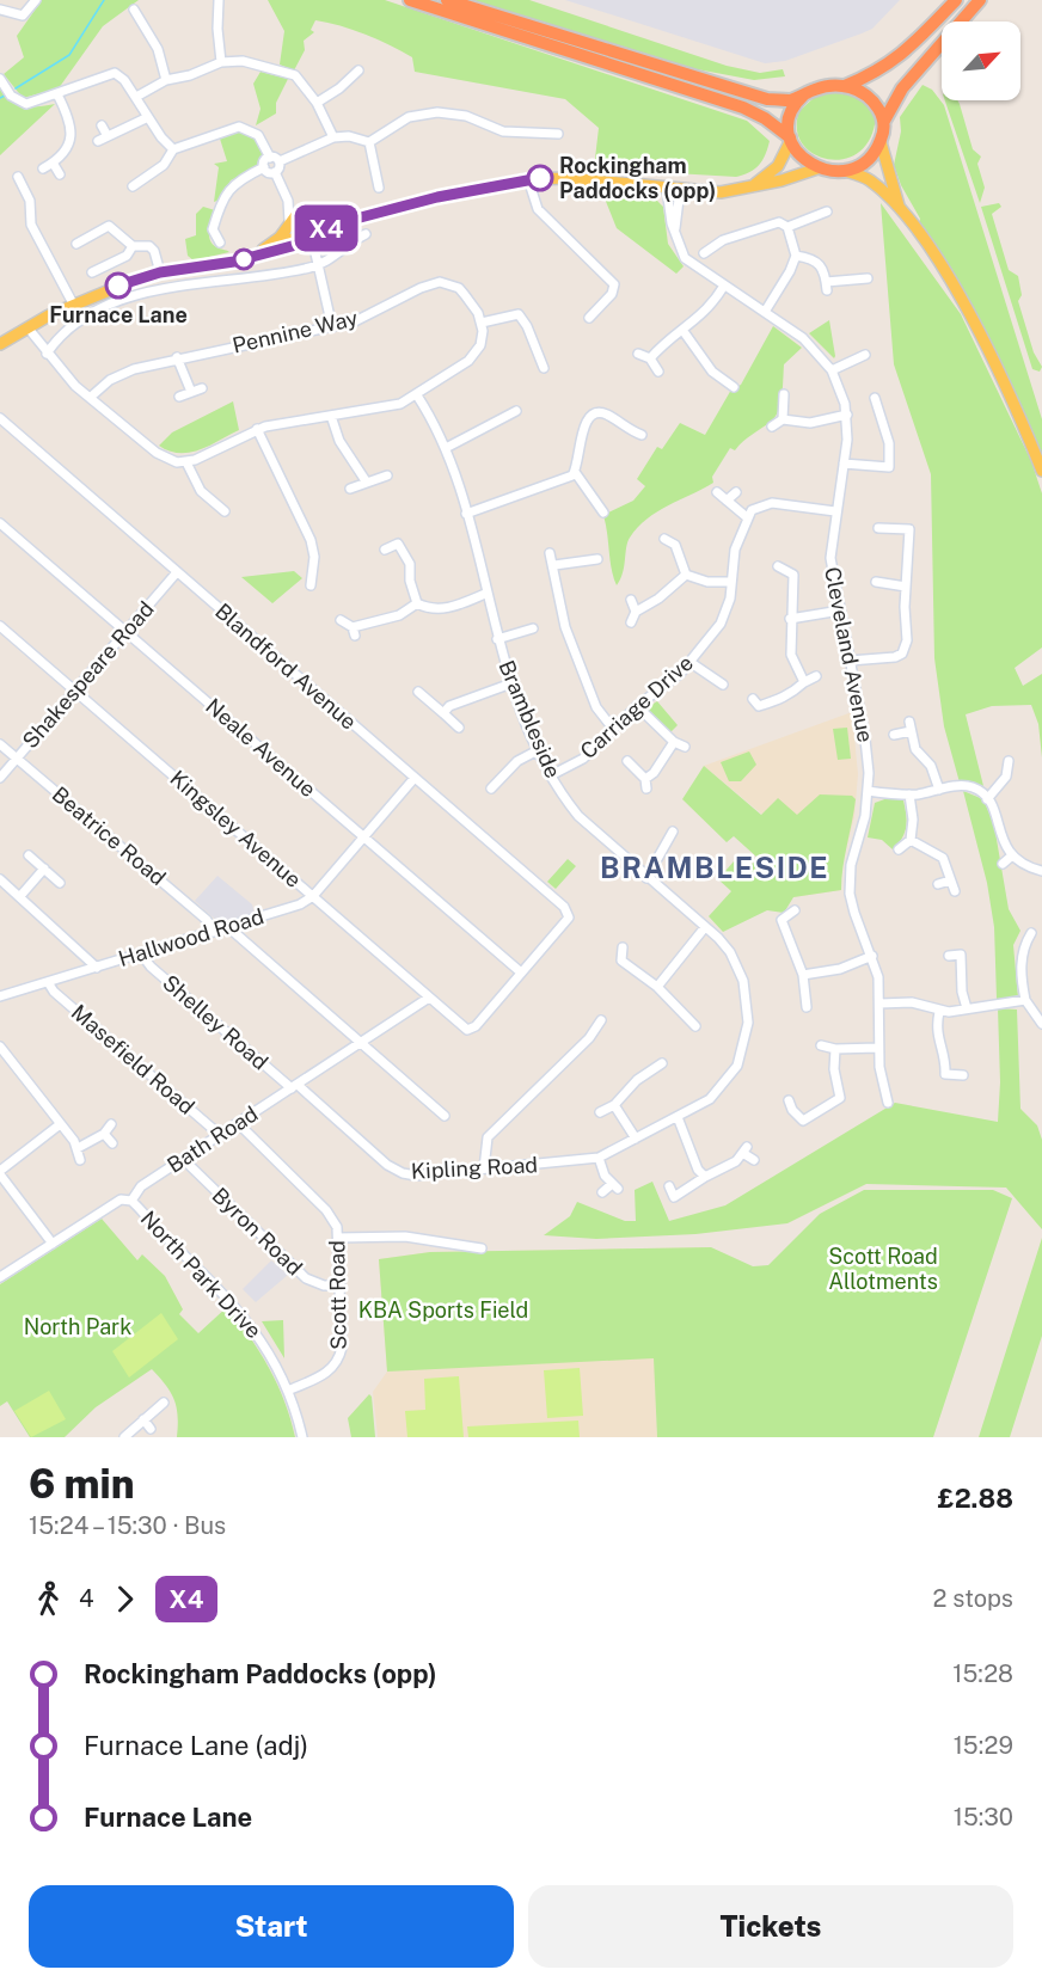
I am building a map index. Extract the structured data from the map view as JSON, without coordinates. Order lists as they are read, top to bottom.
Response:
{
  "streets": {
    "street": [
      "Pennine Way",
      "Cleveland Avenue",
      "Blandford Avenue",
      "Shakespeare Road",
      "Carriage Drive",
      "Brambleside",
      "Neale Avenue",
      "Kingsley Avenue",
      "Beatrice Road",
      "Hallwood Road",
      "Shelley Road",
      "Masefield Road",
      "Bath Road",
      "Kipling Road",
      "Byron Road",
      "North Park Drive",
      "Scott Road"
    ]
  },
  "crossings": [
    ["Blandford Avenue", "Shakespeare Road"],
    ["Blandford Avenue", "Neale Avenue"],
    ["Blandford Avenue", "Kingsley Avenue"],
    ["Blandford Avenue", "Hallwood Road"],
    ["Shakespeare Road", "Neale Avenue"],
    ["Shakespeare Road", "Kingsley Avenue"],
    ["Shakespeare Road", "Beatrice Road"],
    ["Carriage Drive", "Brambleside"],
    ["Brambleside", "Kipling Road"],
    ["Neale Avenue", "Kingsley Avenue"],
    ["Neale Avenue", "Hallwood Road"],
    ["Kingsley Avenue", "Hallwood Road"],
    ["Kingsley Avenue", "Bath Road"],
    ["Beatrice Road", "Hallwood Road"],
    ["Hallwood Road", "Shelley Road"],
    ["Hallwood Road", "Masefield Road"],
    ["Shelley Road", "Bath Road"],
    ["Shelley Road", "Kipling Road"],
    ["Masefield Road", "Bath Road"],
    ["Bath Road", "Kipling Road"],
    ["Bath Road", "Byron Road"],
    ["Bath Road", "North Park Drive"],
    ["Bath Road", "Scott Road"],
    ["Byron Road", "Scott Road"],
    ["North Park Drive", "Scott Road"]
  ],
  "districts": ["BRAMBLESIDE"],
  "parks": ["Scott Road Allotments", "KBA Sports Field", "North Park"],
  "places": ["Rockingham Paddocks (opp)", "Furnace Lane"],
  "lines": ["bus line X4"],
  "north": "top right",
  "page": {
    "on_map": "X4",
    "heading": ["6 min", "15:24 – 15:30 · Bus", "£2.88"],
    "legs": ["4", "X4", "2 stops"],
    "list": [
      {
        "name": "Rockingham Paddocks (opp)",
        "value": "15:28"
      },
      {
        "name": "Furnace Lane (adj)",
        "value": "15:29"
      },
      {
        "name": "Furnace Lane",
        "value": "15:30"
      }
    ],
    "buttons": ["Start", "Tickets"]
  }
}
